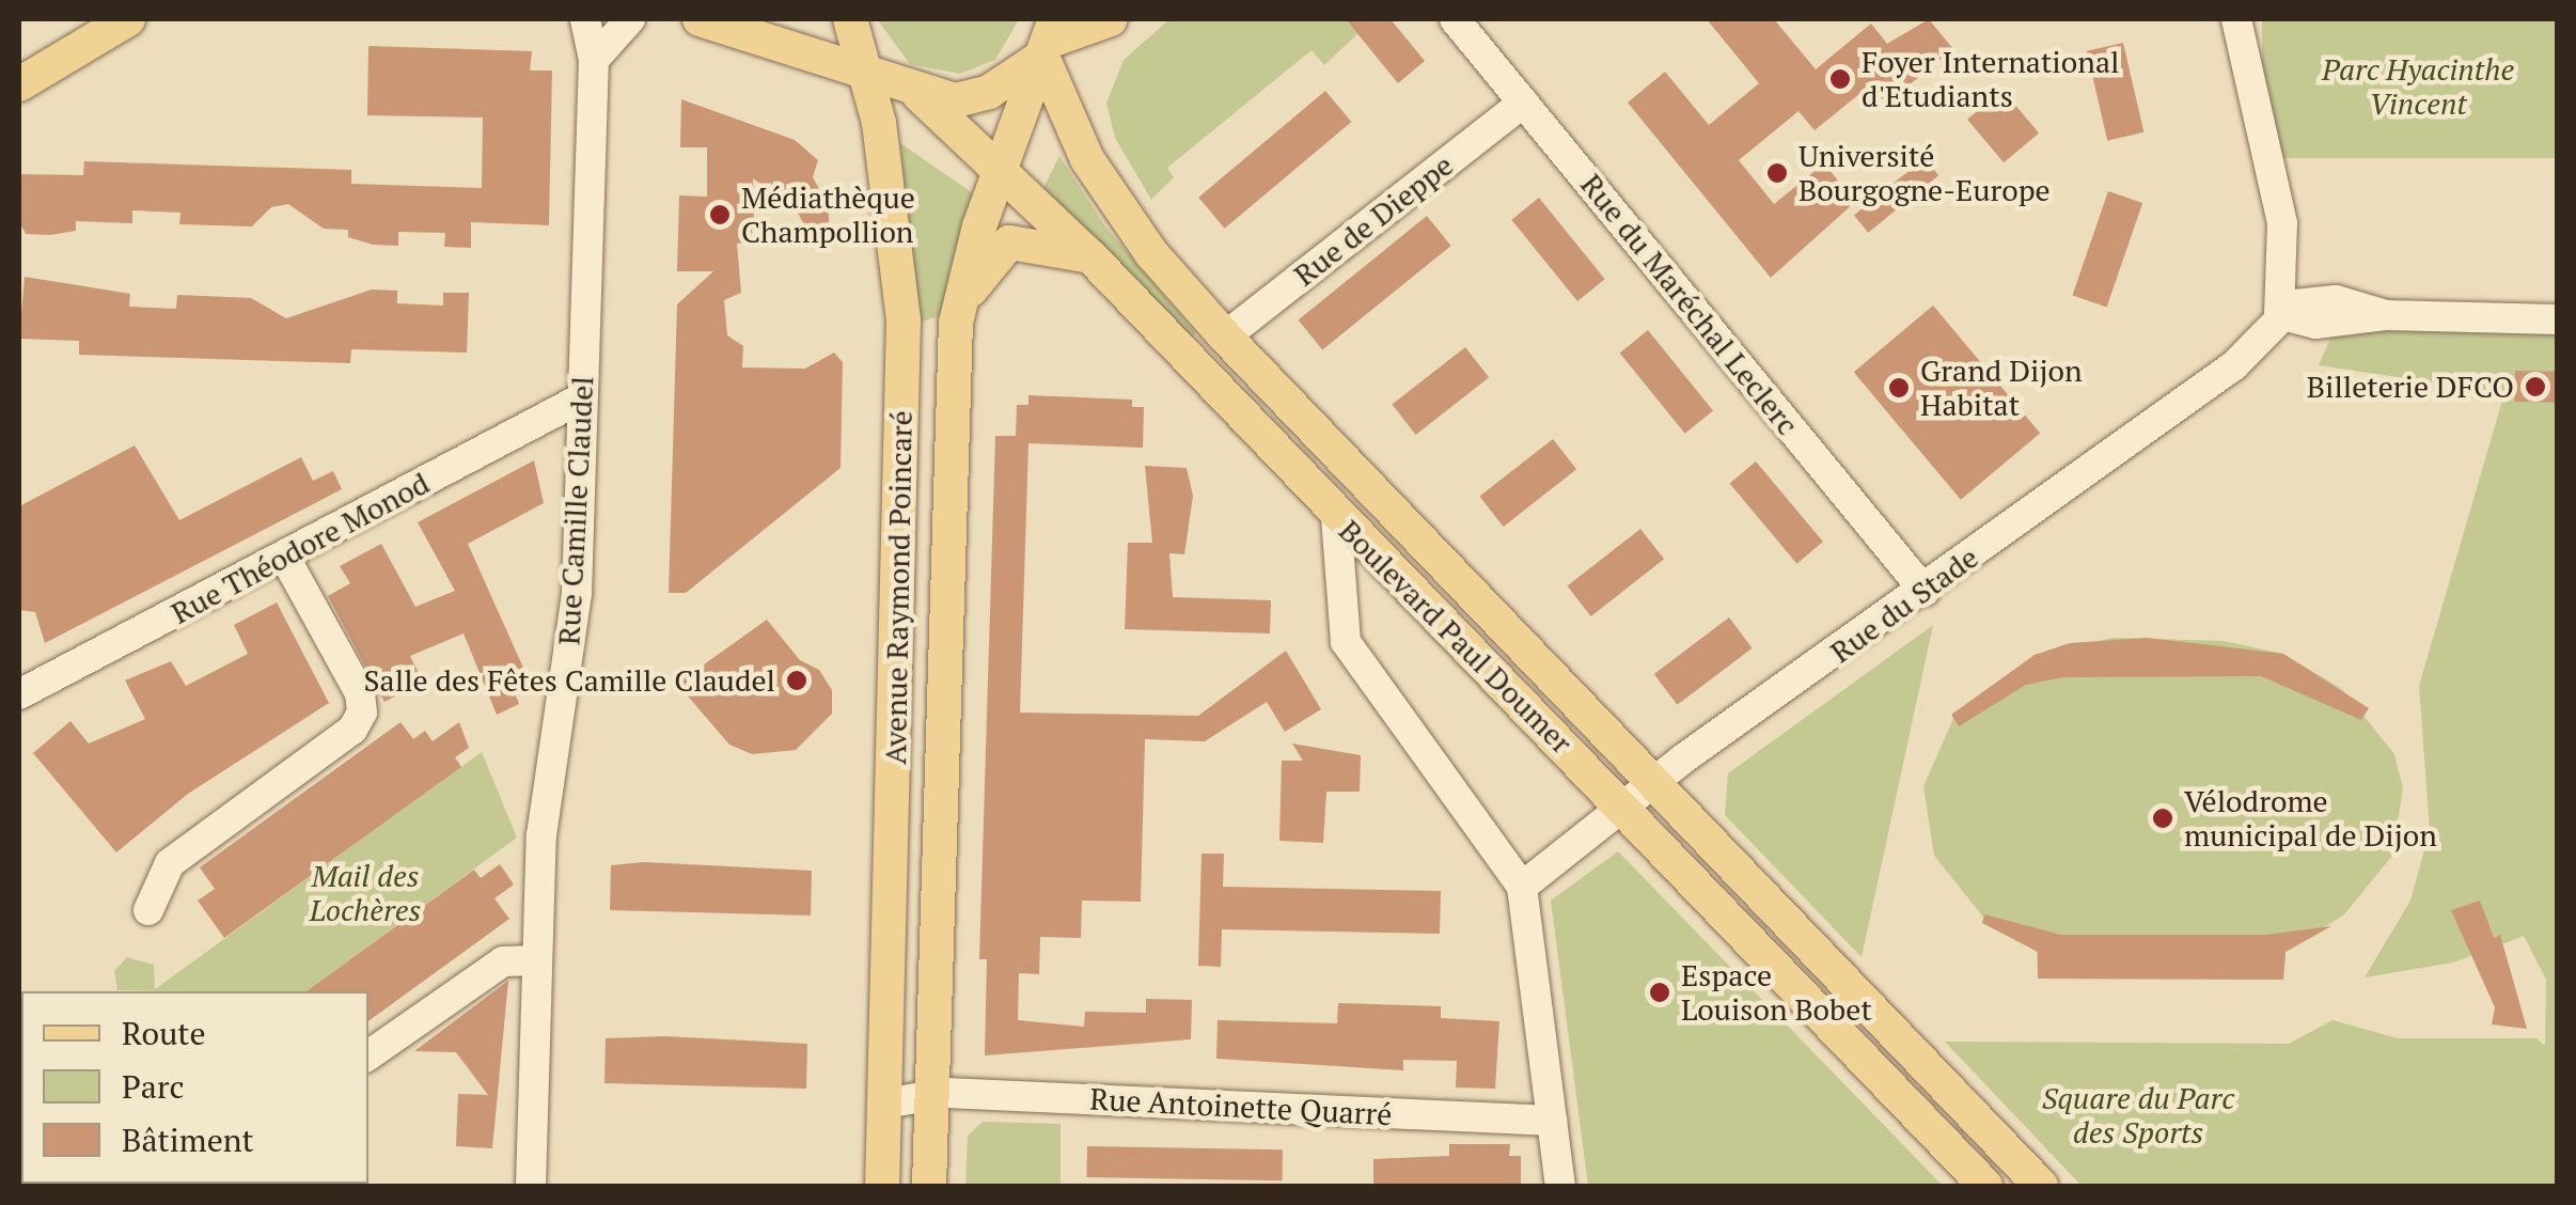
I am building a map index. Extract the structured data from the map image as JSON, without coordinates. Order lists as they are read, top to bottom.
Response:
{
  "streets": {
    "main road": ["Avenue Raymond Poincaré", "Boulevard Paul Doumer"],
    "street": [
      "Rue de Dieppe",
      "Rue du Maréchal Leclerc",
      "Rue Camille Claudel",
      "Rue Théodore Monod",
      "Rue du Stade",
      "Rue Antoinette Quarré"
    ]
  },
  "crossings": [
    ["Rue de Dieppe", "Rue du Maréchal Leclerc"],
    ["Rue de Dieppe", "Boulevard Paul Doumer"],
    ["Rue du Maréchal Leclerc", "Rue du Stade"],
    ["Rue Camille Claudel", "Rue Théodore Monod"],
    ["Avenue Raymond Poincaré", "Boulevard Paul Doumer"],
    ["Avenue Raymond Poincaré", "Rue Antoinette Quarré"],
    ["Rue du Stade", "Boulevard Paul Doumer"]
  ],
  "parks": ["Parc Hyacinthe Vincent", "Mail des Lochères", "Square du Parc des Sports"],
  "places": [
    "Foyer International d'Etudiants",
    "Université Bourgogne-Europe",
    "Médiathèque Champollion",
    "Billeterie DFCO",
    "Grand Dijon Habitat",
    "Salle des Fêtes Camille Claudel",
    "Vélodrome municipal de Dijon",
    "Espace Louison Bobet"
  ],
  "legend": ["Route", "Parc", "Bâtiment"]
}
